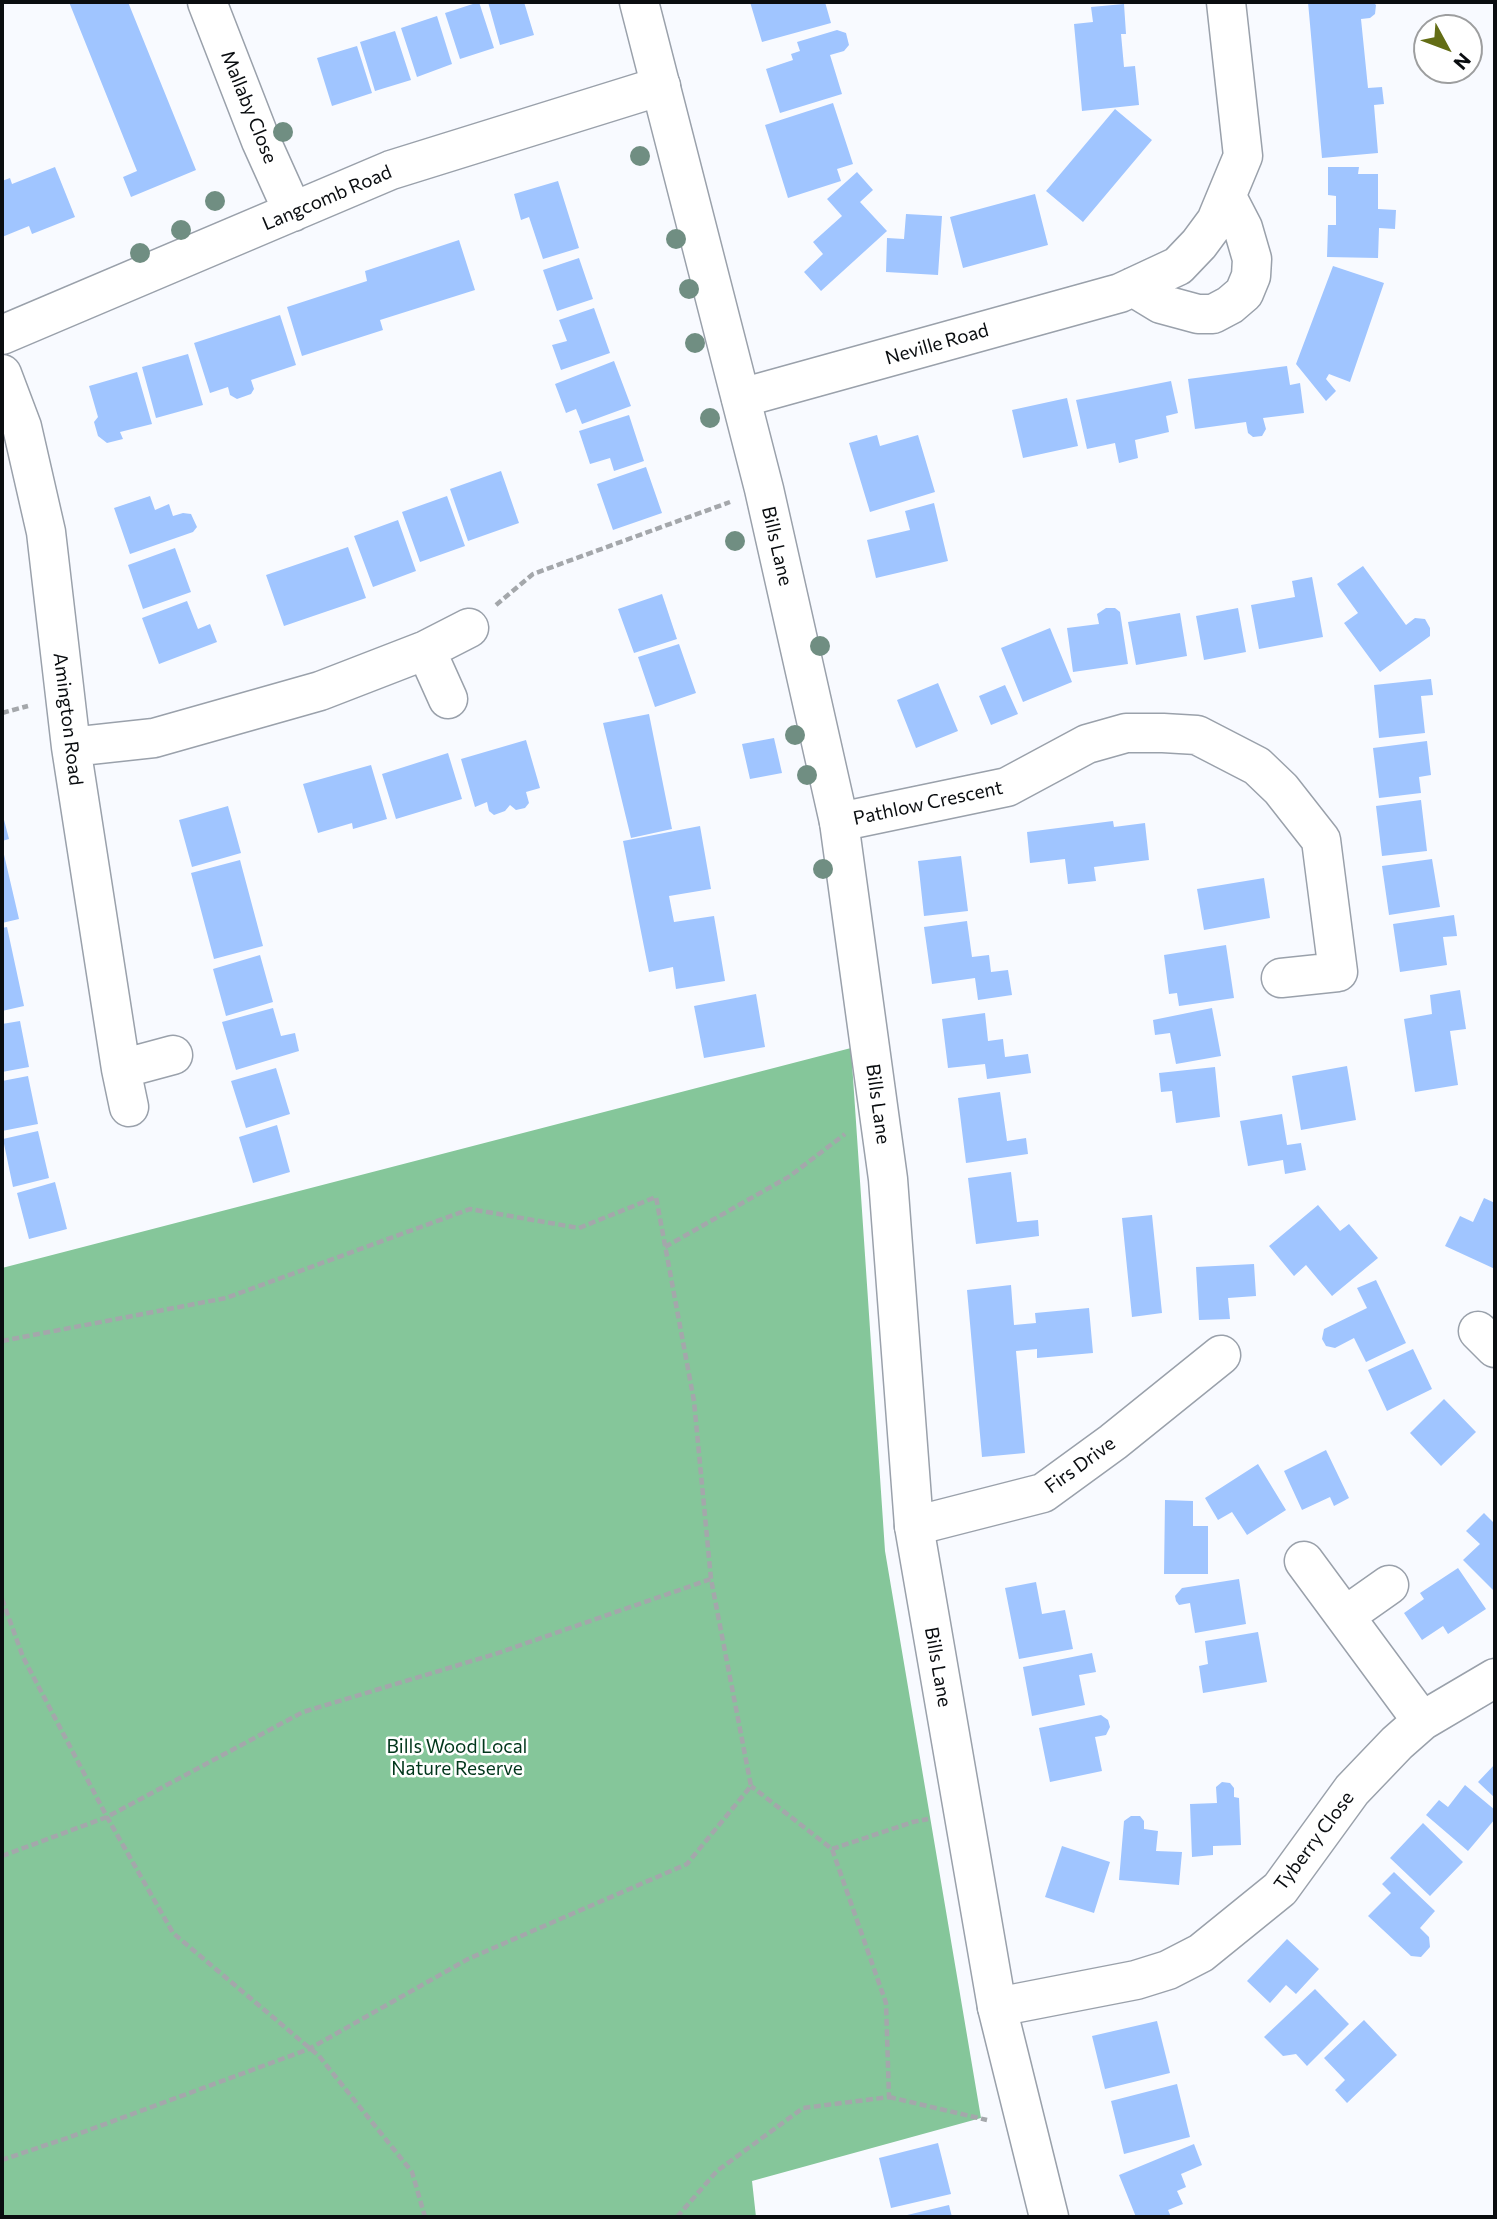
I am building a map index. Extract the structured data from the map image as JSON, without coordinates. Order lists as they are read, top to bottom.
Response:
{
  "streets": {
    "street": [
      "Mallaby Close",
      "Langcomb Road",
      "Neville Road",
      "Bills Lane",
      "Amington Road",
      "Pathlow Crescent",
      "Firs Drive",
      "Tyberry Close"
    ]
  },
  "crossings": [
    ["Mallaby Close", "Langcomb Road"],
    ["Langcomb Road", "Bills Lane"],
    ["Neville Road", "Bills Lane"],
    ["Bills Lane", "Pathlow Crescent"],
    ["Bills Lane", "Firs Drive"],
    ["Bills Lane", "Tyberry Close"]
  ],
  "parks": ["Bills Wood Local Nature Reserve"],
  "north": "bottom right"
}
